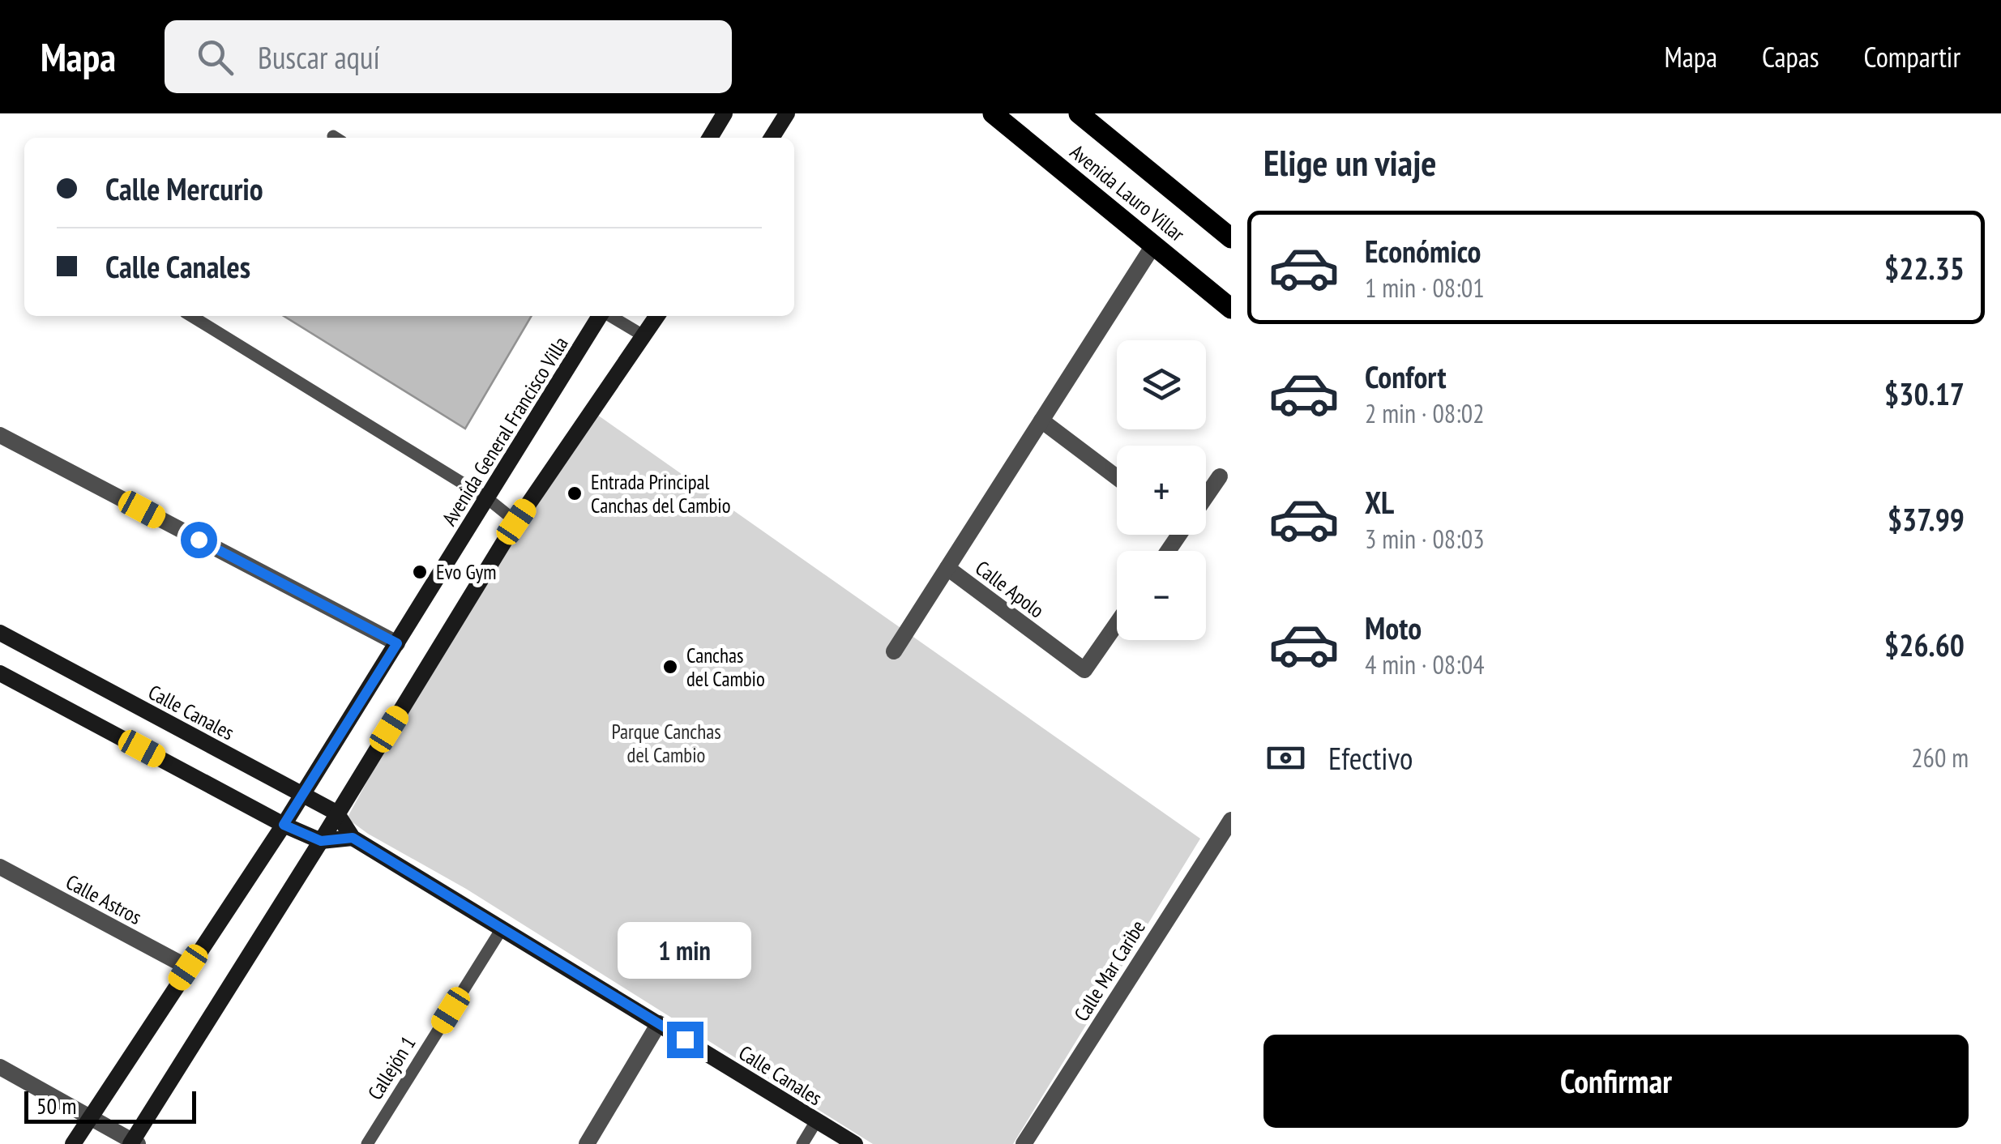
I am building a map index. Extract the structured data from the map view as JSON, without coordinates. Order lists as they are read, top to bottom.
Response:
{
  "streets": {
    "main road": ["Avenida Lauro Villar", "Avenida General Francisco Villa", "Calle Canales"],
    "street": ["Calle Apolo", "Calle Astros", "Calle Mar Caribe"],
    "lane": ["Callejón 1"]
  },
  "crossings": [
    ["Avenida Lauro Villar", "Calle Apolo"],
    ["Avenida General Francisco Villa", "Calle Canales"],
    ["Avenida General Francisco Villa", "Calle Astros"],
    ["Calle Canales", "Callejón 1"]
  ],
  "parks": ["Parque Canchas del Cambio"],
  "places": ["Entrada Principal Canchas del Cambio", "Evo Gym", "Canchas del Cambio"],
  "scale_bar": "50 m",
  "page": {
    "header": "Mapa",
    "search": "Buscar aquí",
    "nav": ["Mapa", "Capas", "Compartir"],
    "heading": "Elige un viaje",
    "banner": ["Calle Mercurio", "Calle Canales"],
    "list": [
      {
        "name": "Económico",
        "note": "1 min · 08:01",
        "value": "$22.35"
      },
      {
        "name": "Confort",
        "note": "2 min · 08:02",
        "value": "$30.17"
      },
      {
        "name": "XL",
        "note": "3 min · 08:03",
        "value": "$37.99"
      },
      {
        "name": "Moto",
        "note": "4 min · 08:04",
        "value": "$26.60"
      }
    ],
    "map_buttons": ["+", "−"],
    "pay": ["Efectivo", "260 m"],
    "bubble": "1 min",
    "buttons": "Confirmar",
    "scale": "50 m"
  }
}
